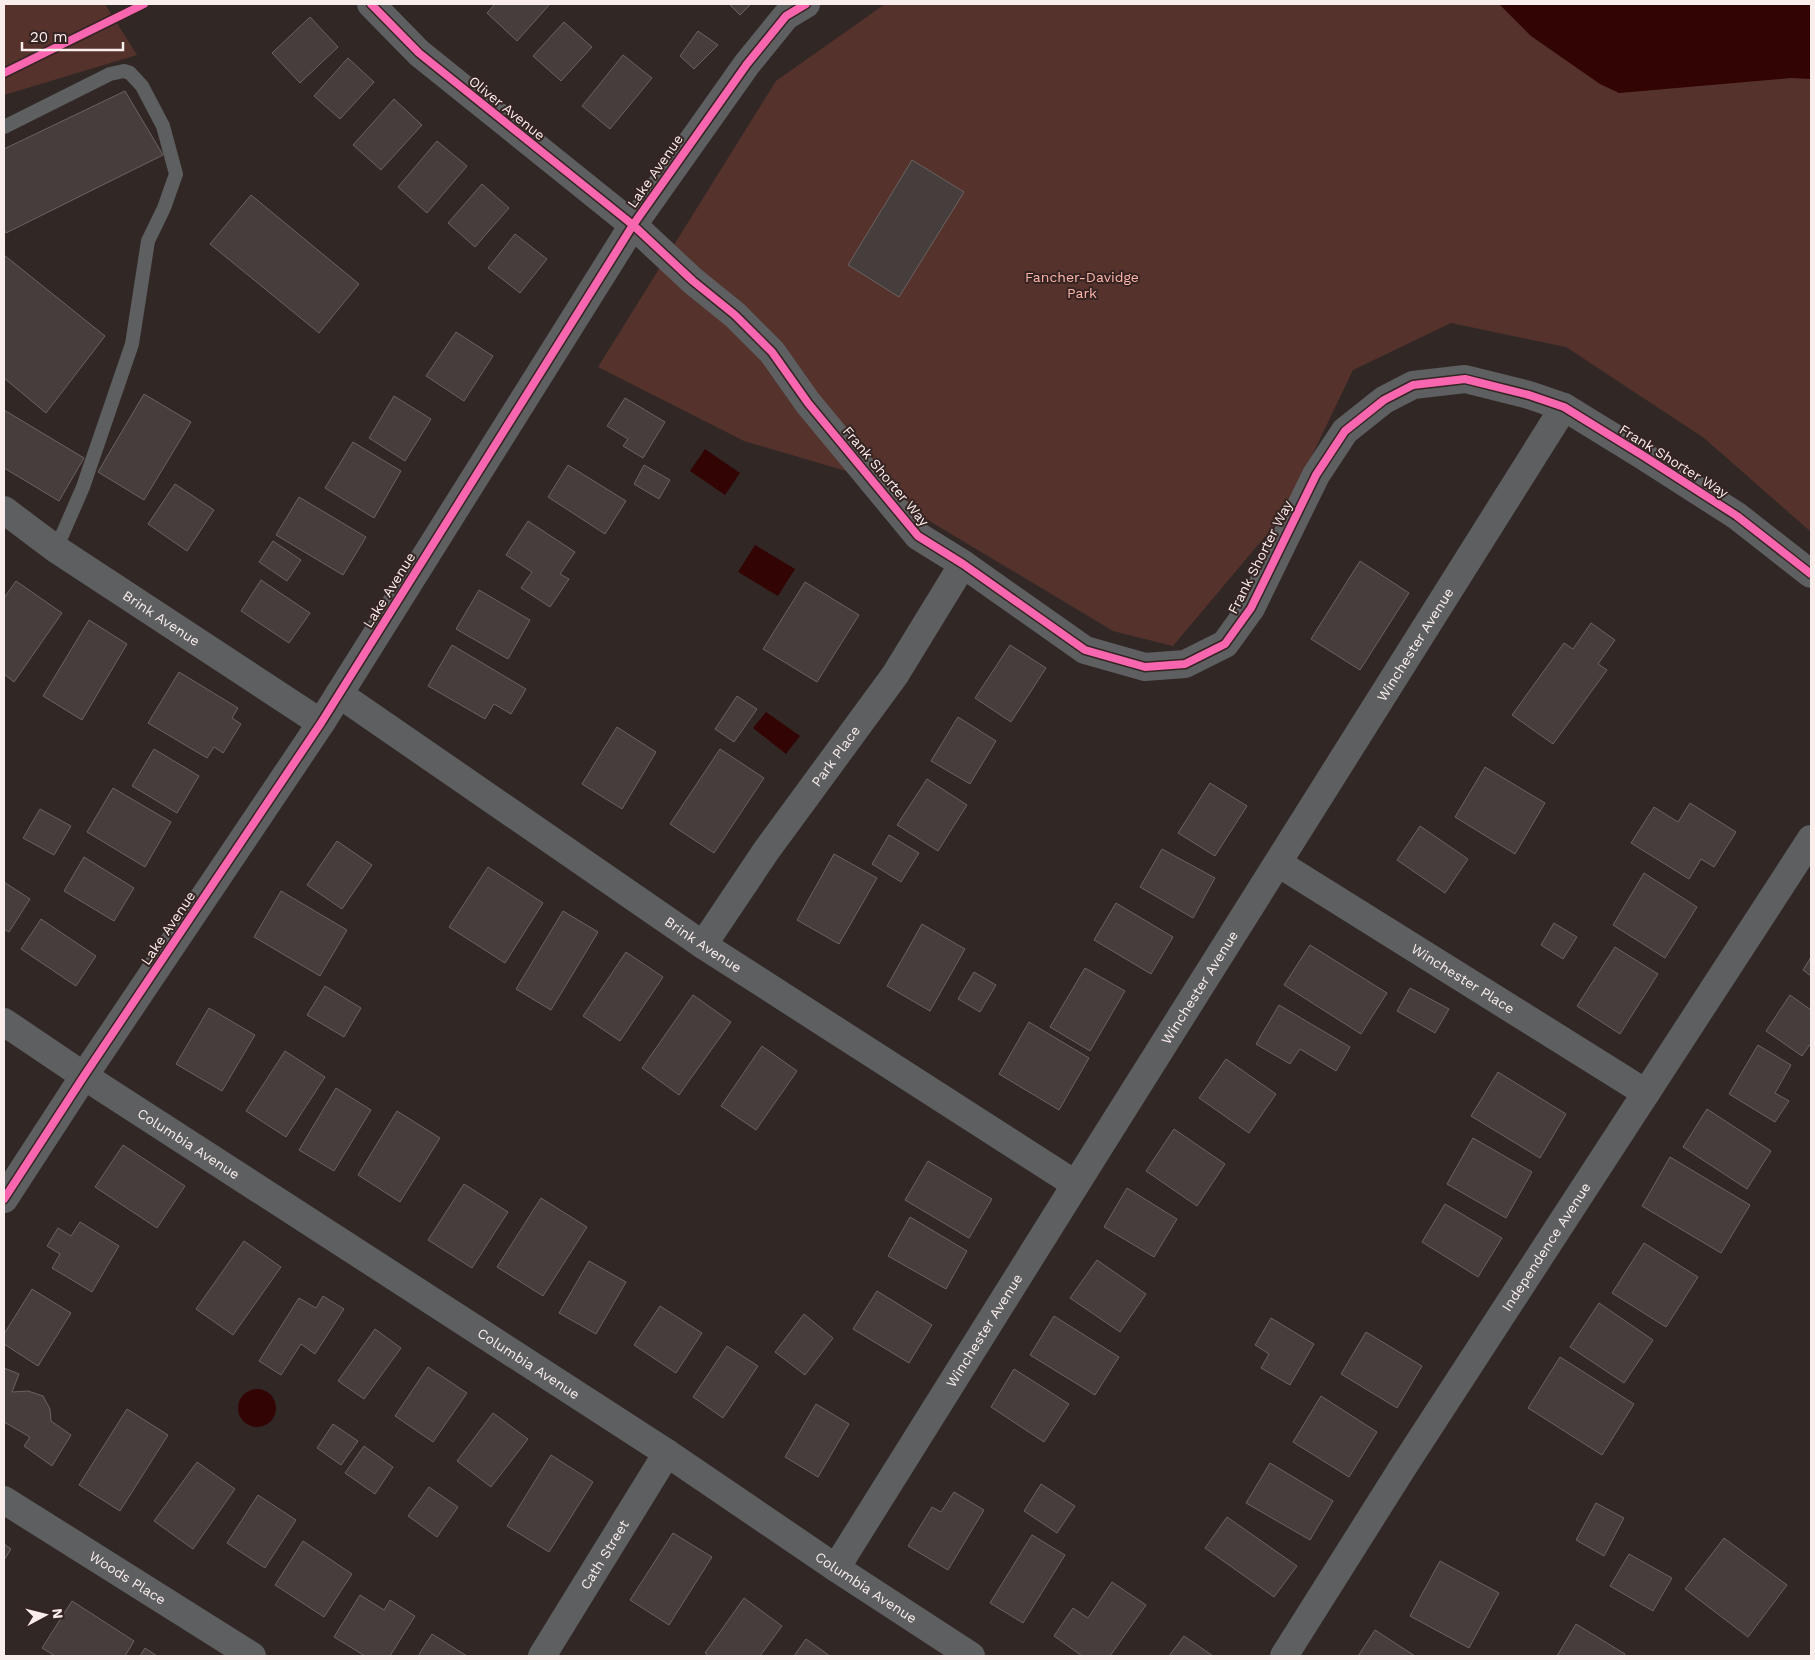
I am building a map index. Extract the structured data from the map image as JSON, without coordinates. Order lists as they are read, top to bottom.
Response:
{
  "streets": {
    "street": [
      "Oliver Avenue",
      "Lake Avenue",
      "Frank Shorter Way",
      "Brink Avenue",
      "Winchester Avenue",
      "Park Place",
      "Winchester Place",
      "Columbia Avenue",
      "Independence Avenue",
      "Cath Street",
      "Woods Place"
    ]
  },
  "crossings": [
    ["Oliver Avenue", "Lake Avenue"],
    ["Oliver Avenue", "Frank Shorter Way"],
    ["Lake Avenue", "Frank Shorter Way"],
    ["Lake Avenue", "Brink Avenue"],
    ["Lake Avenue", "Columbia Avenue"],
    ["Frank Shorter Way", "Winchester Avenue"],
    ["Frank Shorter Way", "Park Place"],
    ["Brink Avenue", "Winchester Avenue"],
    ["Brink Avenue", "Park Place"],
    ["Winchester Avenue", "Winchester Place"],
    ["Winchester Avenue", "Columbia Avenue"],
    ["Winchester Place", "Independence Avenue"],
    ["Columbia Avenue", "Cath Street"]
  ],
  "parks": ["Fancher-Davidge Park"],
  "scale_bar": "20 m",
  "north": "right"
}
